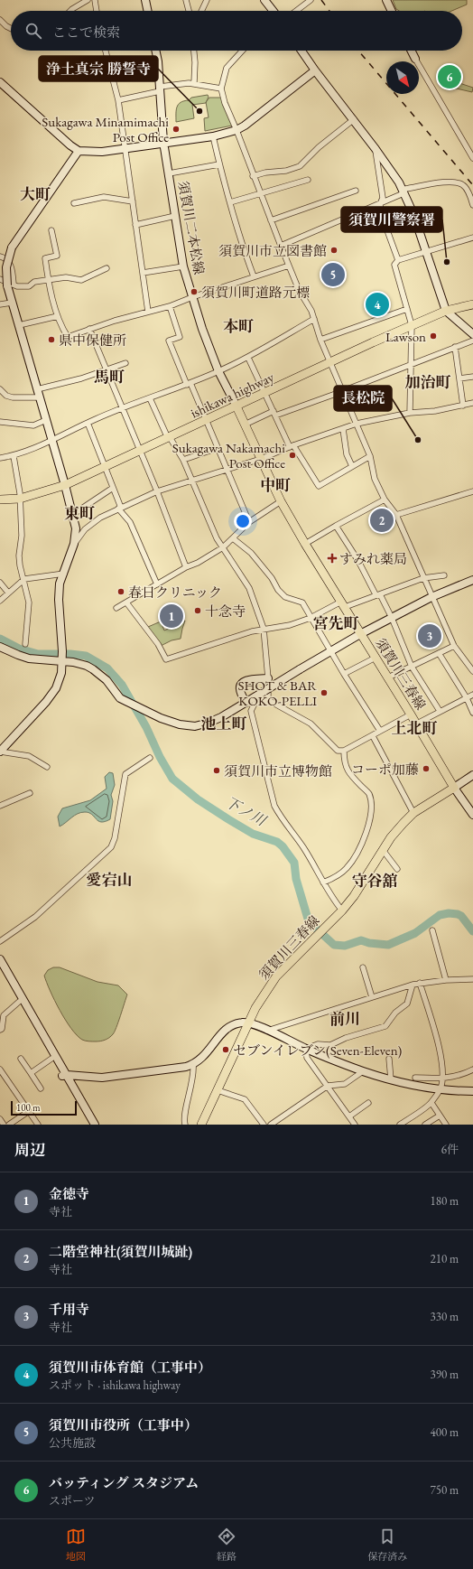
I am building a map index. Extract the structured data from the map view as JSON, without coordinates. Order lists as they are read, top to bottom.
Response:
{
  "streets": {
    "main road": ["ishikawa highway", "須賀川三春線"],
    "street": ["須賀川二本松線"]
  },
  "crossings": [
    ["須賀川二本松線", "ishikawa highway"],
    ["須賀川二本松線", "須賀川三春線"],
    ["ishikawa highway", "須賀川三春線"]
  ],
  "districts": [
    "大町",
    "本町",
    "馬町",
    "加治町",
    "中町",
    "東町",
    "宮先町",
    "池上町",
    "上北町",
    "愛宕山",
    "守谷舘",
    "前川"
  ],
  "water": ["下ノ川"],
  "places": {
    "other": [
      "浄土真宗 勝誓寺",
      "Sukagawa Minamimachi Post Office",
      "須賀川市立図書館",
      "須賀川警察署",
      "須賀川町道路元標",
      "Lawson",
      "県中保健所",
      "長松院",
      "Sukagawa Nakamachi Post Office",
      "春日クリニック",
      "十念寺",
      "SHOT & BAR KOKO-PELLI",
      "コーポ加藤",
      "須賀川市立博物館",
      "セブンイレブン(Seven-Eleven)"
    ],
    "health": ["すみれ薬局"]
  },
  "scale_bar": "100 m",
  "north": "bottom right",
  "page": {
    "search": "ここで検索",
    "pins": [
      "6",
      "5",
      "4",
      "2",
      "1",
      "3"
    ],
    "scale": "100 m",
    "heading": ["周辺", "6件"],
    "list": [
      {
        "mark": "1",
        "name": "金徳寺",
        "note": "寺社",
        "value": "180 m"
      },
      {
        "mark": "2",
        "name": "二階堂神社(須賀川城趾)",
        "note": "寺社",
        "value": "210 m"
      },
      {
        "mark": "3",
        "name": "千用寺",
        "note": "寺社",
        "value": "330 m"
      },
      {
        "mark": "4",
        "name": "須賀川市体育館（工事中）",
        "note": "スポット · ishikawa highway",
        "value": "390 m"
      },
      {
        "mark": "5",
        "name": "須賀川市役所（工事中）",
        "note": "公共施設",
        "value": "400 m"
      },
      {
        "mark": "6",
        "name": "バッティング スタジアム",
        "note": "スポーツ",
        "value": "750 m"
      }
    ],
    "nav": ["地図", "経路", "保存済み"]
  }
}
